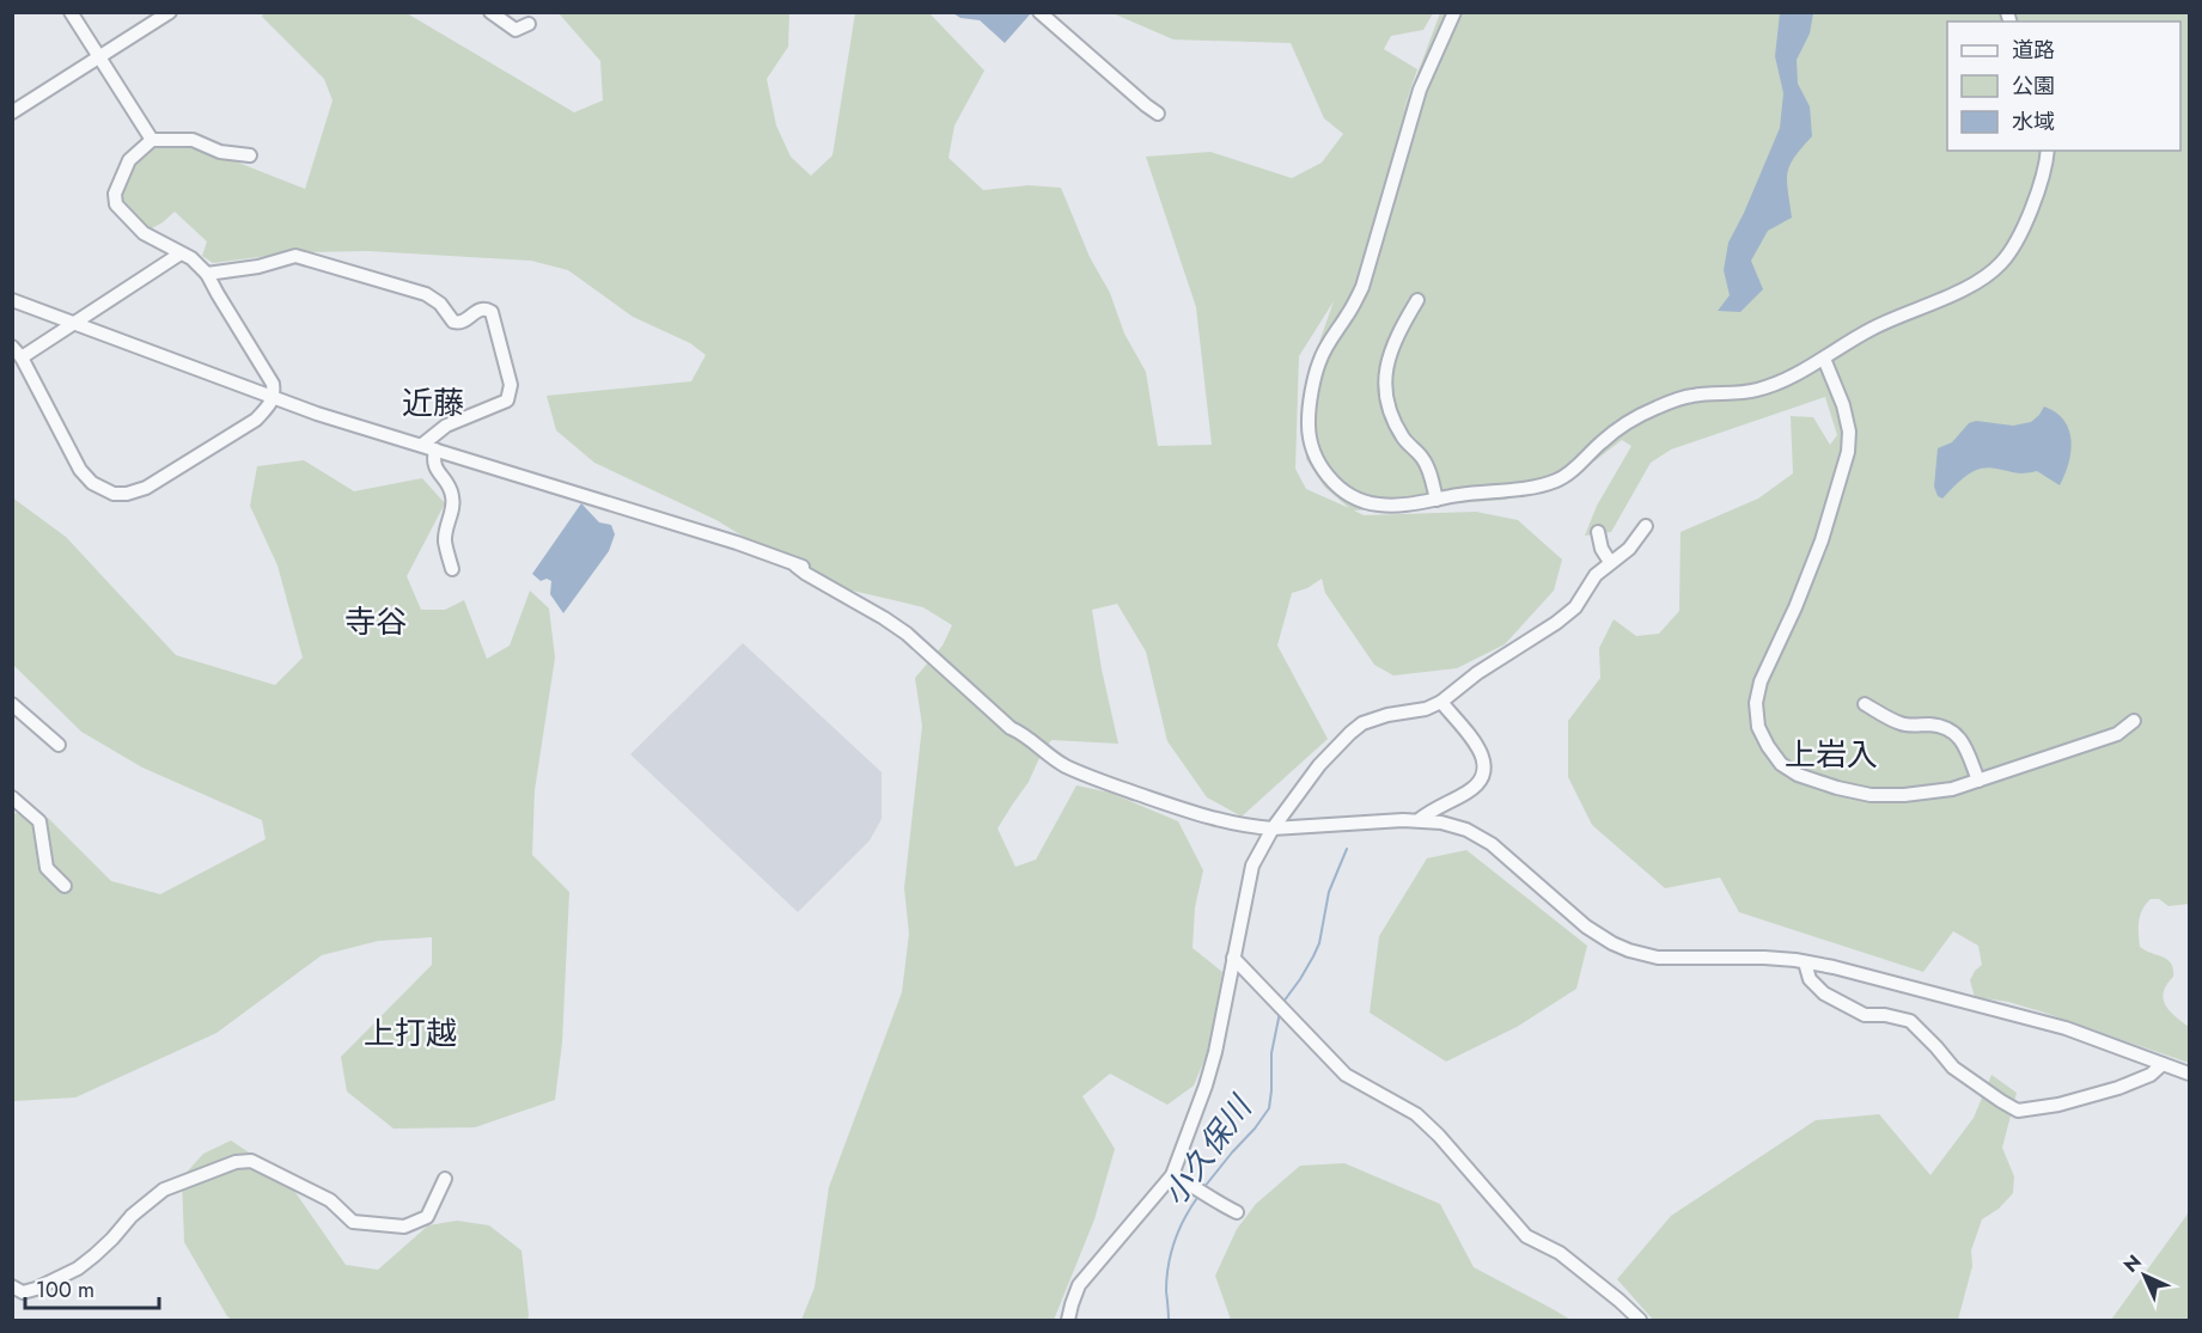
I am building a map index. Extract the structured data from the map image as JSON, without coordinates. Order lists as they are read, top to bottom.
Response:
{
  "districts": [
    "近藤",
    "寺谷",
    "上岩入",
    "上打越"
  ],
  "water": ["小久保川"],
  "legend": ["道路", "公園", "水域"],
  "scale_bar": "100 m",
  "north": "top left"
}
